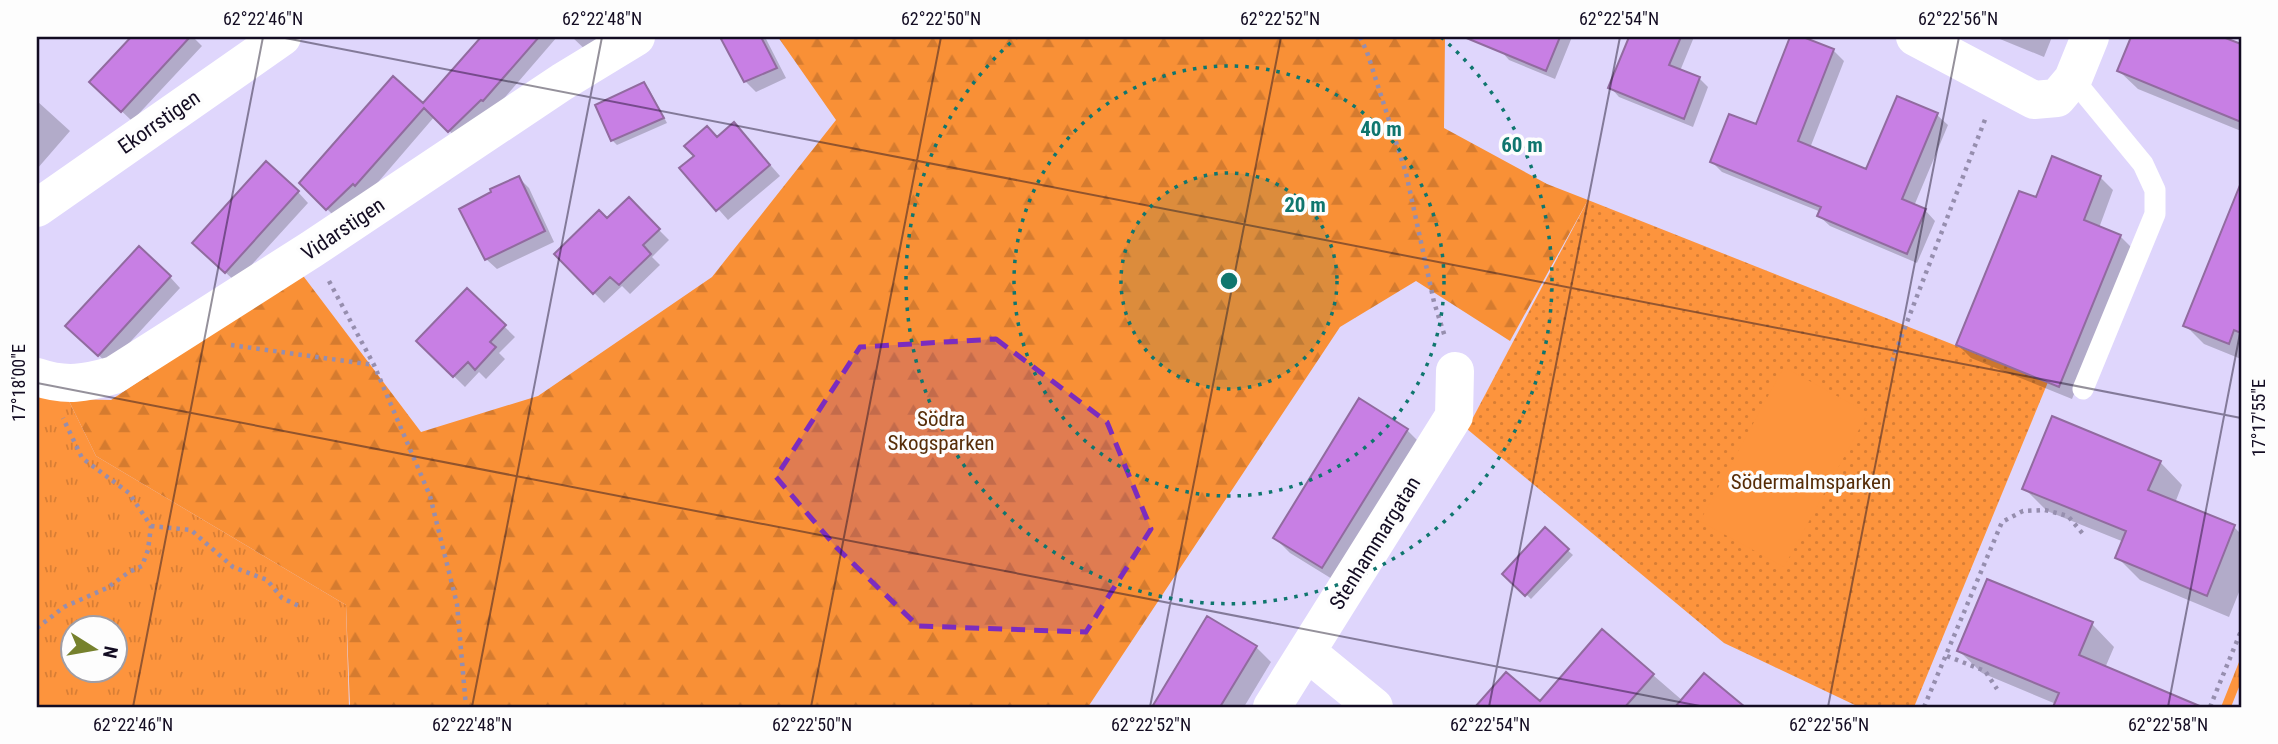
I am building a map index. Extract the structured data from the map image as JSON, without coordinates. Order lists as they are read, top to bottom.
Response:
{
  "streets": {
    "street": ["Ekorrstigen", "Vidarstigen", "Stenhammargatan"]
  },
  "parks": ["Södra Skogsparken", "Södermalmsparken"],
  "north": "right",
  "coordinates": [
    "62°22'46\"N",
    "62°22'48\"N",
    "62°22'50\"N",
    "62°22'52\"N",
    "62°22'54\"N",
    "62°22'56\"N",
    "17°18'00\"E",
    "17°17'55\"E",
    "62°22'58\"N"
  ],
  "rings": ["40 m", "60 m", "20 m"]
}
